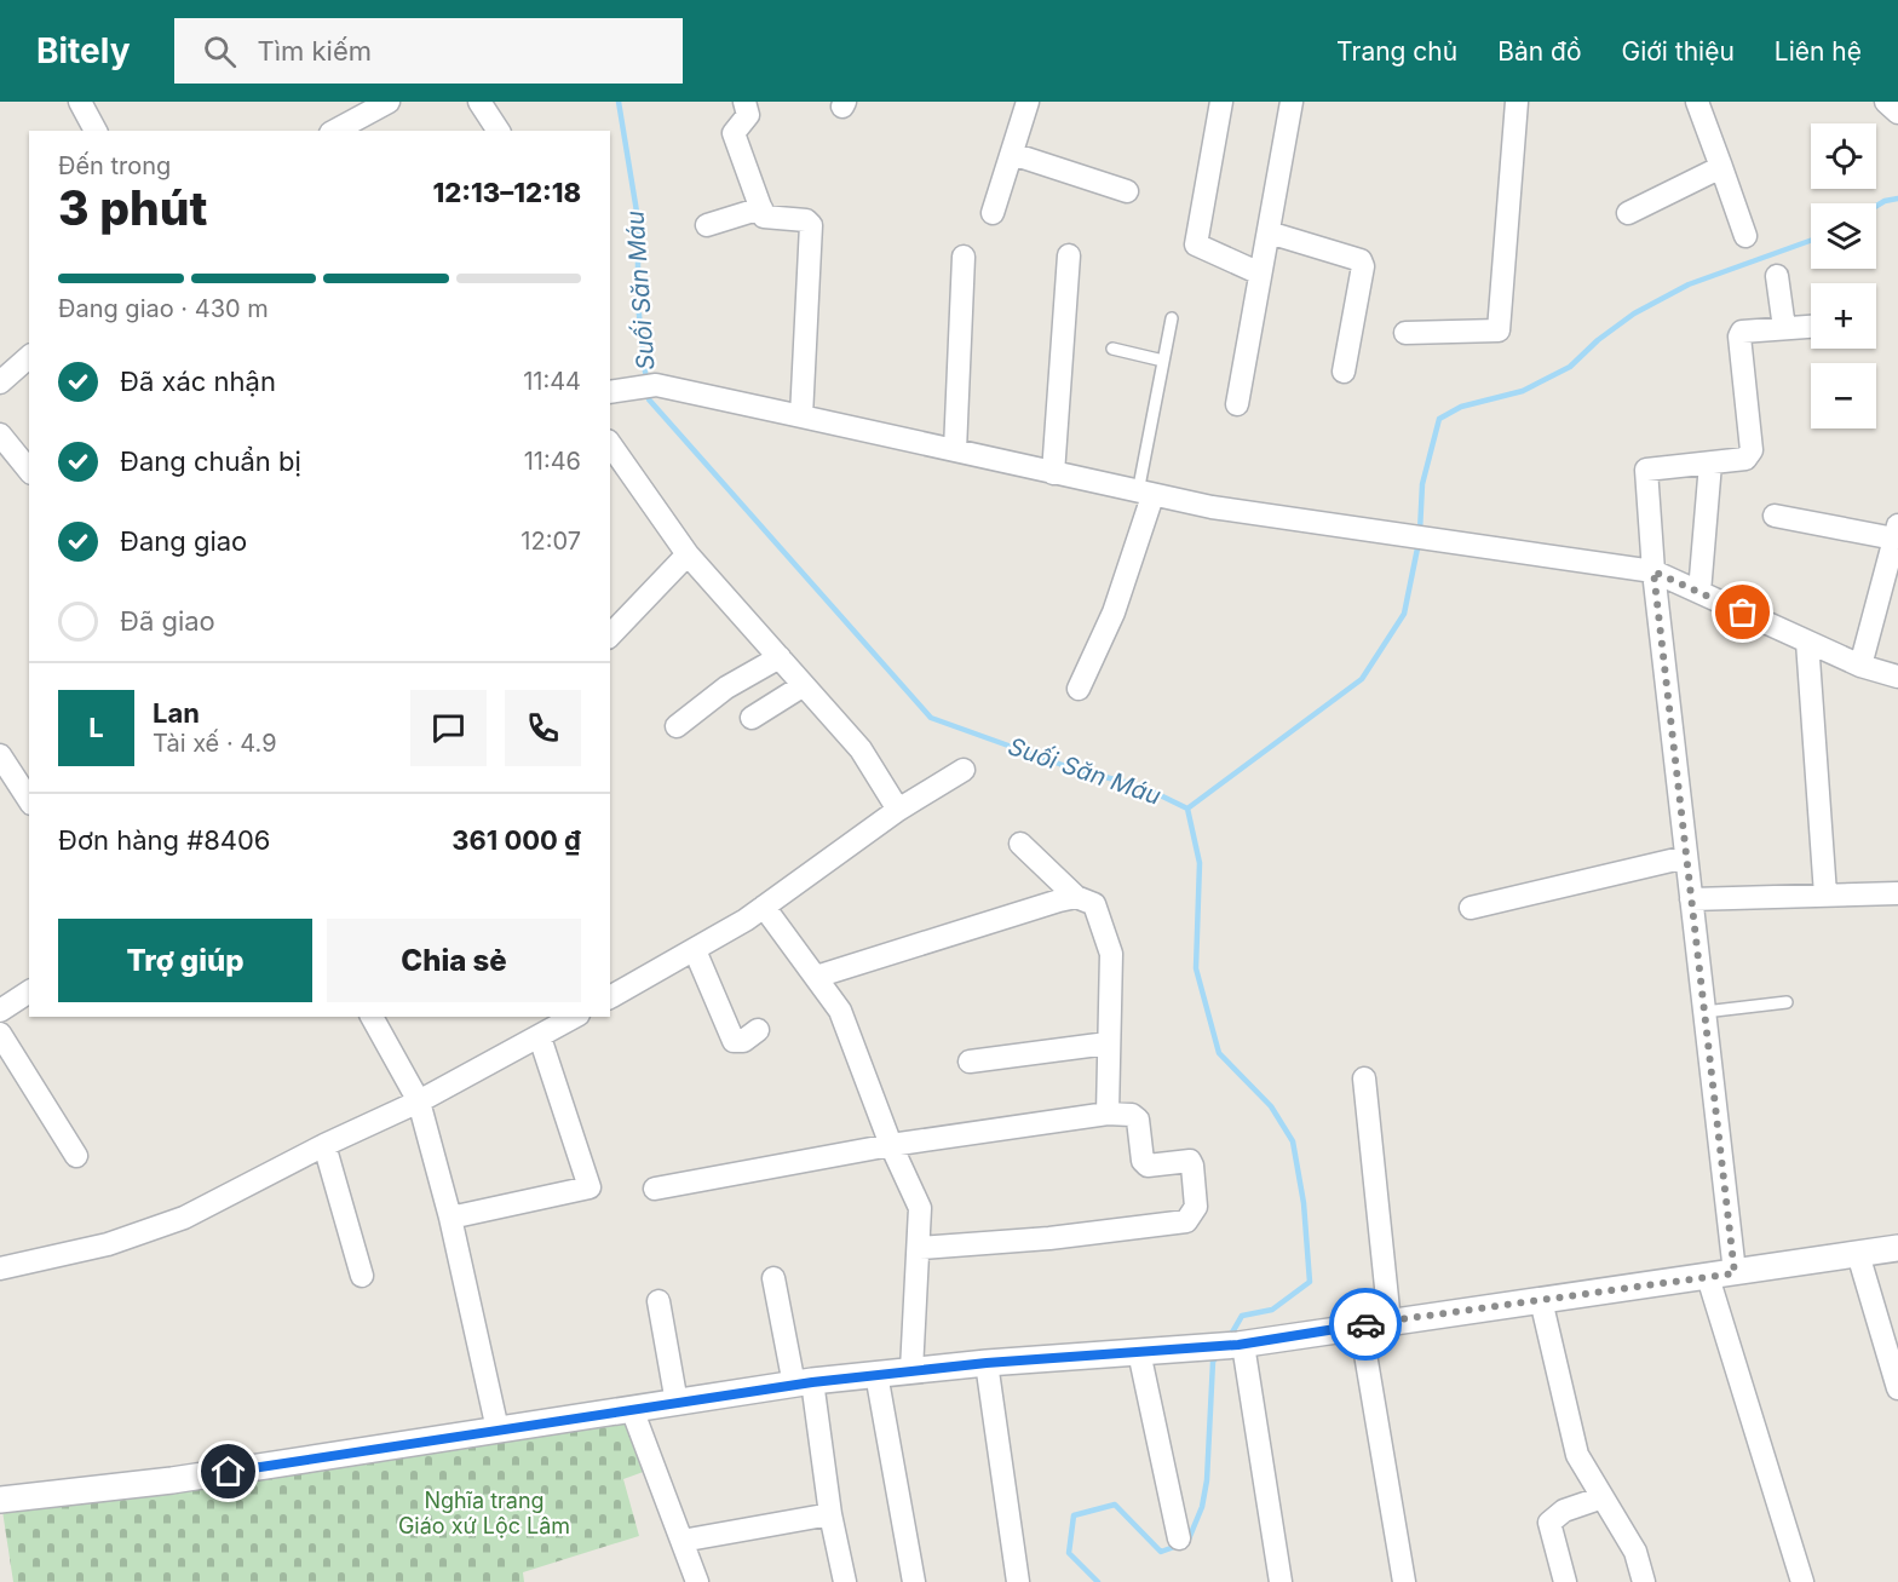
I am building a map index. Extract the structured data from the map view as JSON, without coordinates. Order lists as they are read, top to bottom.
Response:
{
  "water": ["Suối Săn Máu"],
  "parks": ["Nghĩa trang Giáo xứ Lộc Lâm"],
  "page": {
    "header": "Bitely",
    "search": "Tìm kiếm",
    "nav": [
      "Trang chủ",
      "Bản đồ",
      "Giới thiệu",
      "Liên hệ"
    ],
    "map_buttons": ["+", "−"],
    "heading": ["3 phút", "Đến trong", "12:13–12:18"],
    "panel": [
      "Lan",
      "Tài xế · 4.9",
      "Đơn hàng #8406",
      "361 000 ₫"
    ],
    "bar": "Đang giao · 430 m",
    "list": [
      ["Đã xác nhận", "11:44"],
      ["Đang chuẩn bị", "11:46"],
      ["Đang giao", "12:07"],
      "Đã giao"
    ],
    "round": "L",
    "buttons": ["Trợ giúp", "Chia sẻ"]
  }
}
